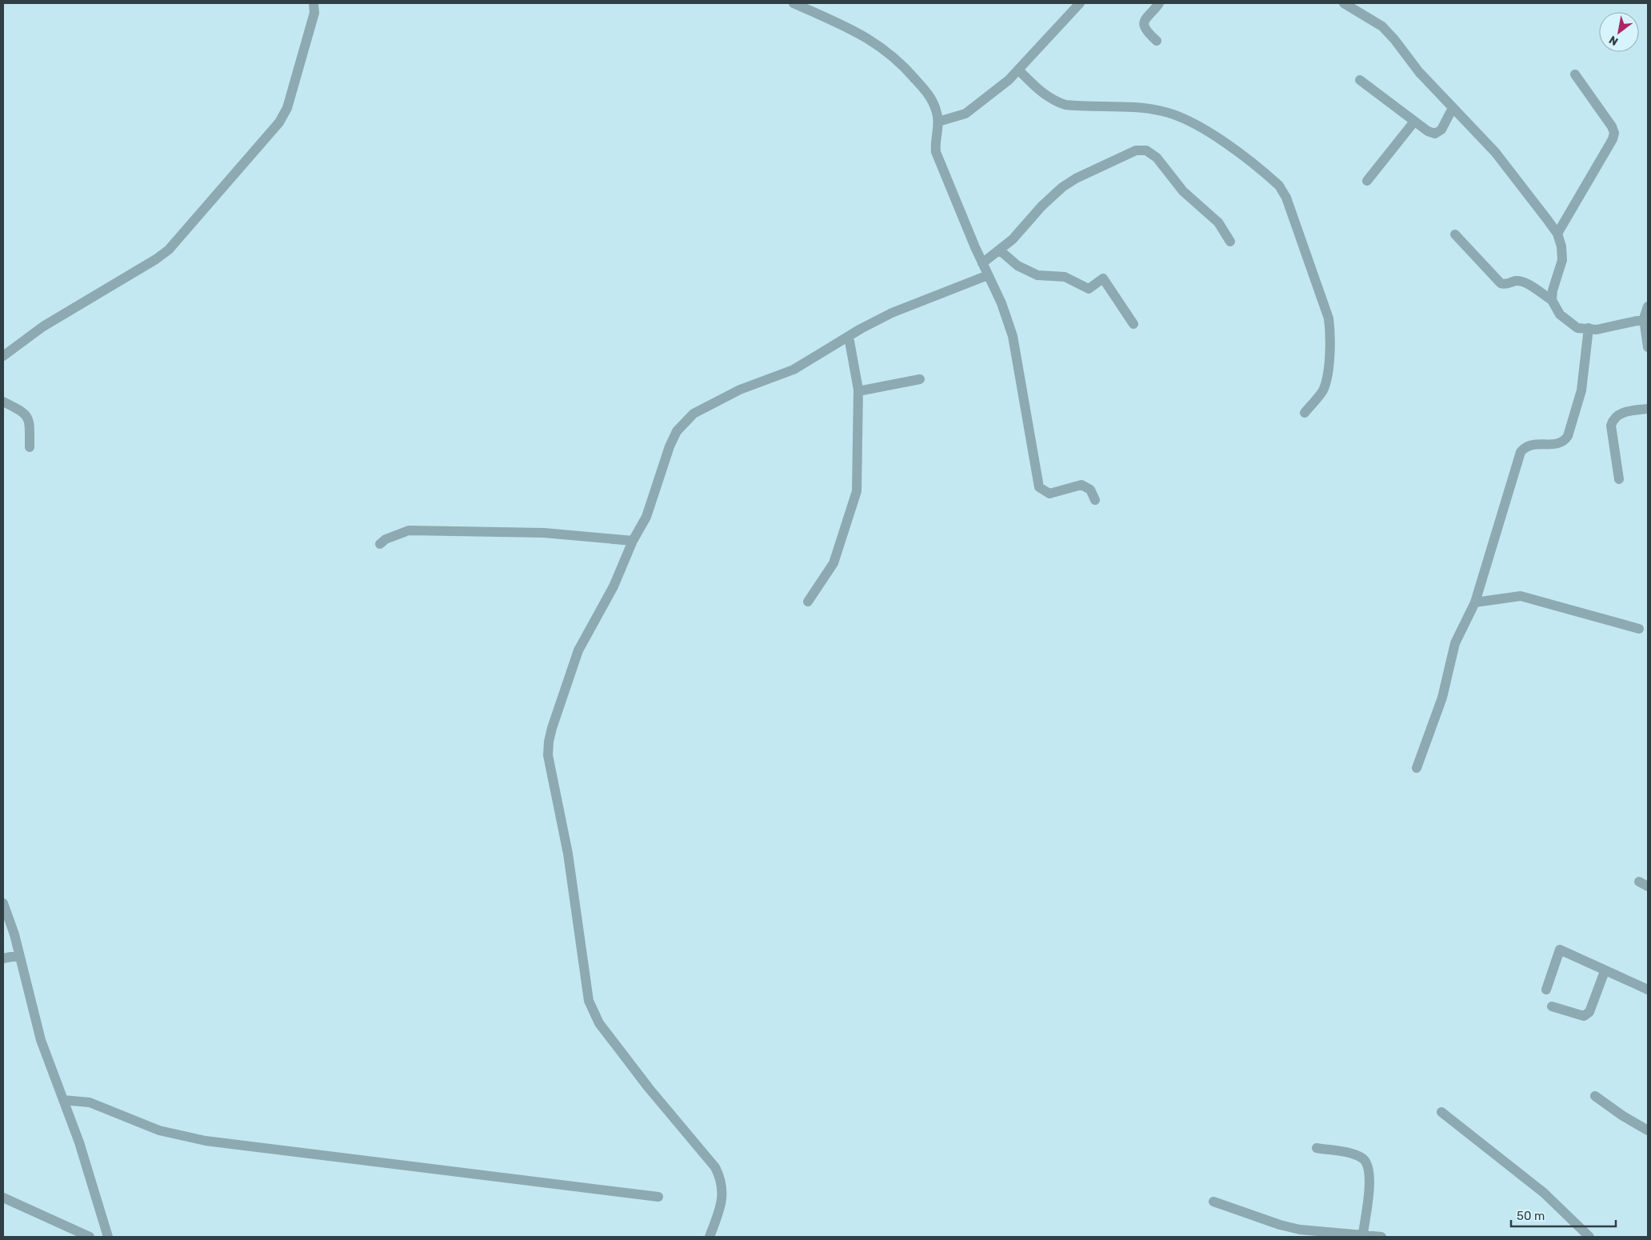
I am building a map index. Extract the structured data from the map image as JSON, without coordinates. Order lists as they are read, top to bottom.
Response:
{
  "scale_bar": "50 m",
  "north": "bottom left"
}
